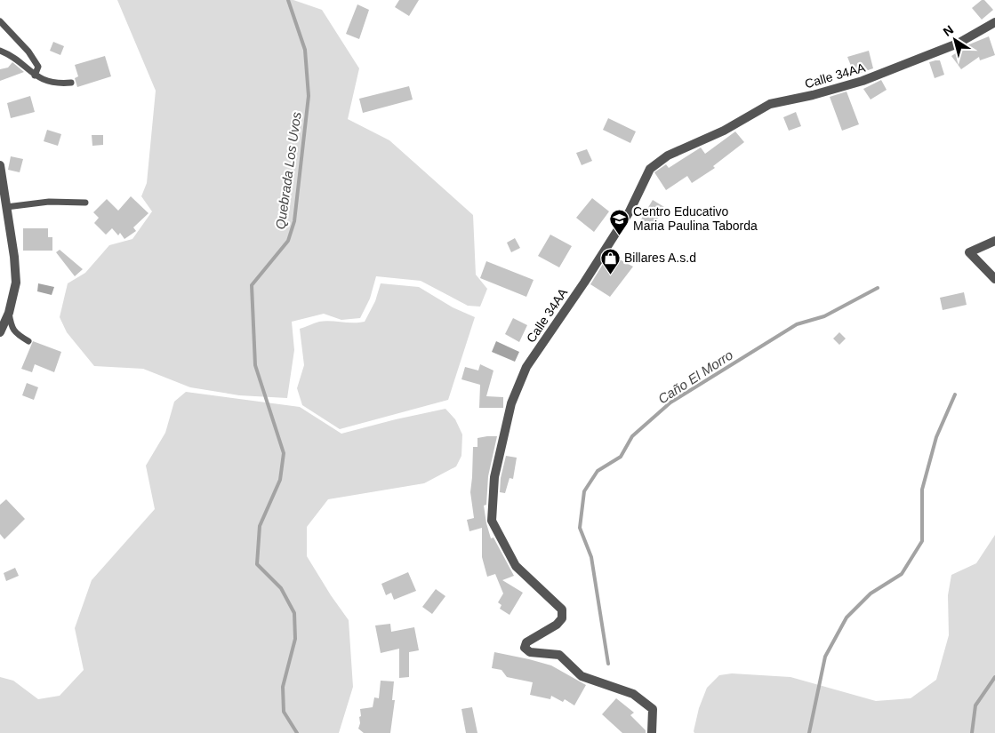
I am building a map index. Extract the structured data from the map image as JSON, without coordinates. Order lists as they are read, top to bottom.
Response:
{
  "streets": {
    "street": ["Calle 34AA"]
  },
  "water": ["Quebrada Los Uvos", "Caño El Morro"],
  "places": {
    "school or university": ["Centro Educativo Maria Paulina Taborda"],
    "shop": ["Billares A.s.d"]
  },
  "north": "top left"
}
